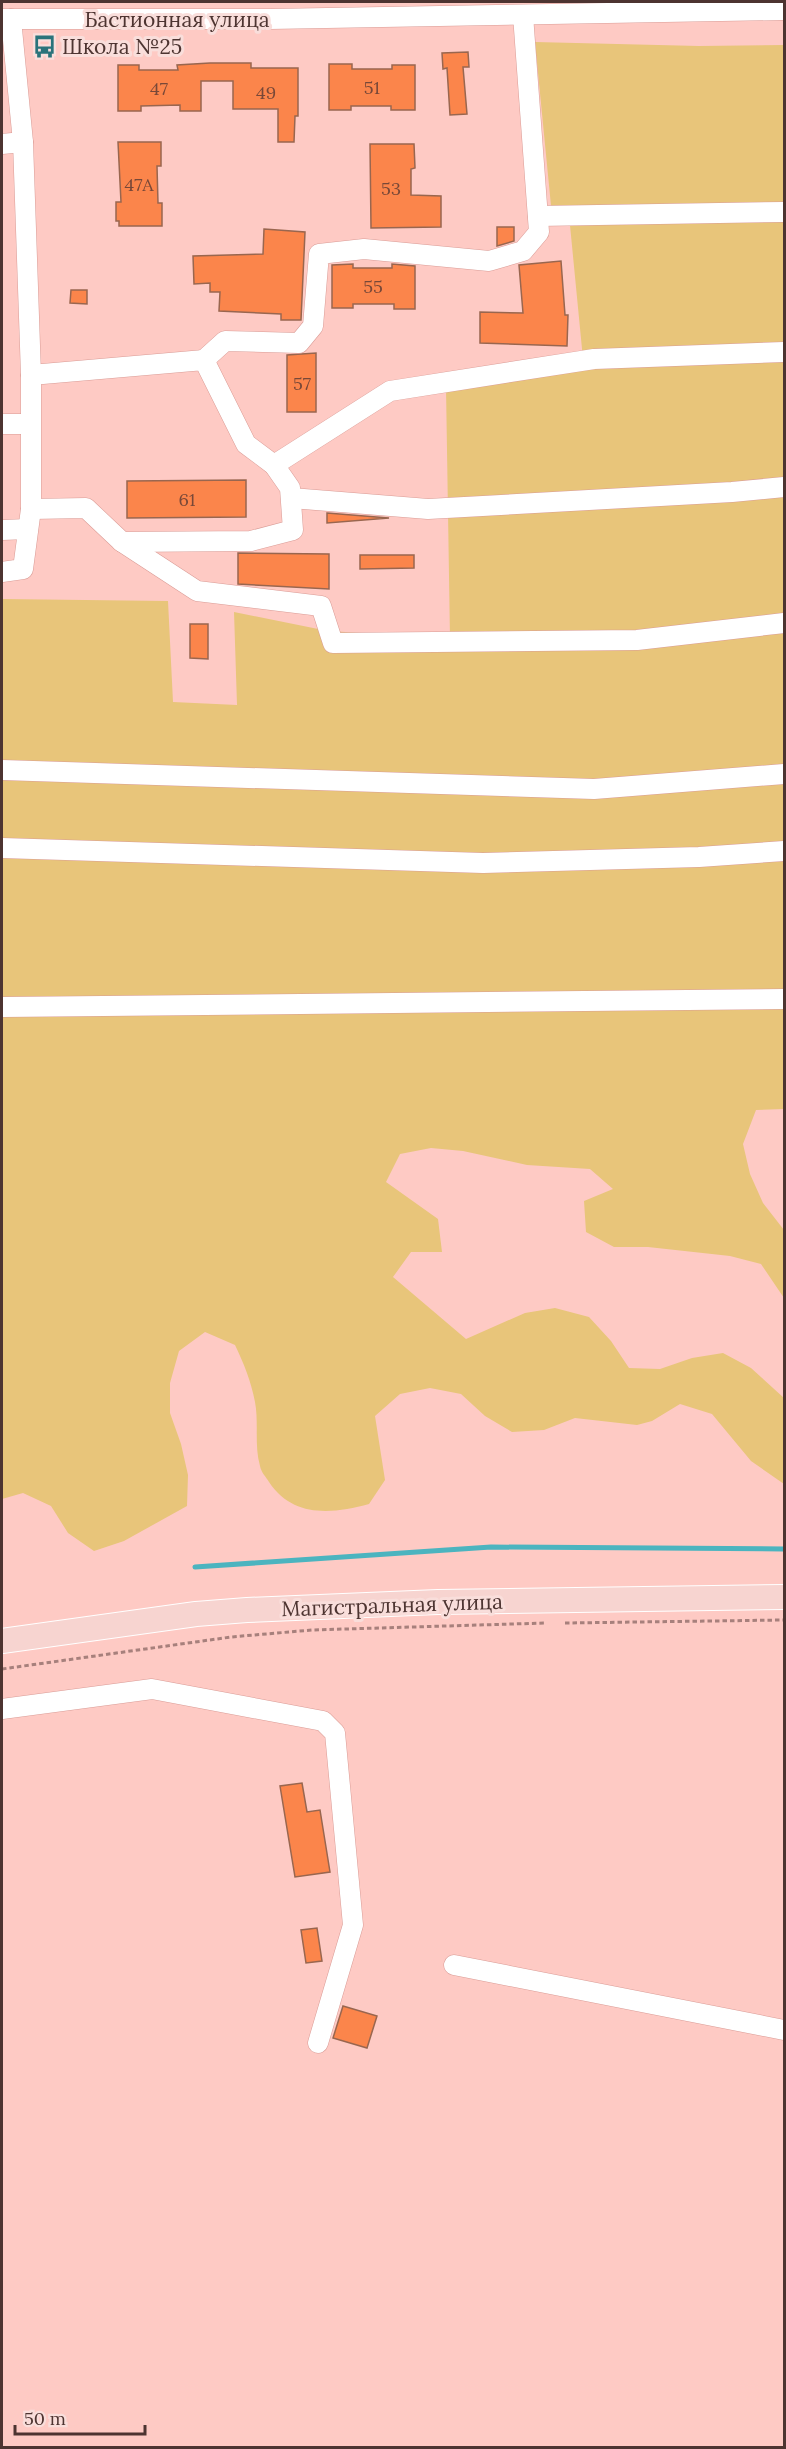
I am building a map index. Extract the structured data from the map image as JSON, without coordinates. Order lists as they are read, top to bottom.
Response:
{
  "streets": {
    "main road": ["Магистральная улица"],
    "street": ["Бастионная улица"]
  },
  "places": {
    "bus stop": ["Школа №25"]
  },
  "house_numbers": [
    "51",
    "47",
    "49",
    "47А",
    "53",
    "55",
    "57",
    "61"
  ],
  "scale_bar": "50 m"
}
